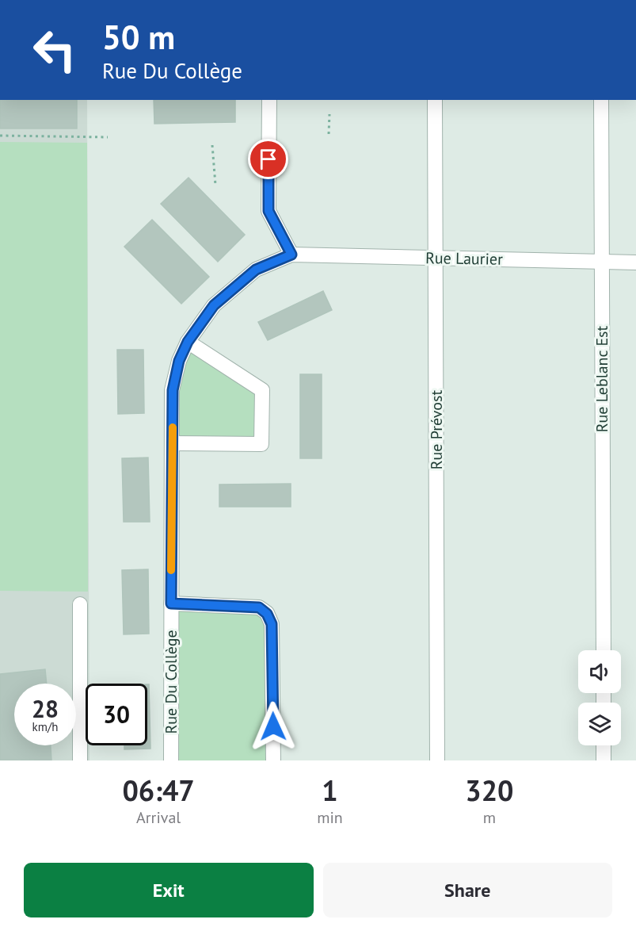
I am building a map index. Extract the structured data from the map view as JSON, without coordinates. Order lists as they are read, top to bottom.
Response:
{
  "streets": {
    "street": [
      "Rue Laurier",
      "Rue Leblanc Est",
      "Rue Prévost",
      "Rue Du Collège"
    ]
  },
  "crossings": [
    ["Rue Laurier", "Rue Leblanc Est"],
    ["Rue Laurier", "Rue Prévost"],
    ["Rue Laurier", "Rue Du Collège"]
  ],
  "page": {
    "turn": ["50 m", "Rue Du Collège"],
    "speed": "28 km/h",
    "limit": "30",
    "eta": [
      "06:47",
      "Arrival",
      "1",
      "min",
      "320",
      "m"
    ],
    "buttons": ["Exit", "Share"]
  }
}
